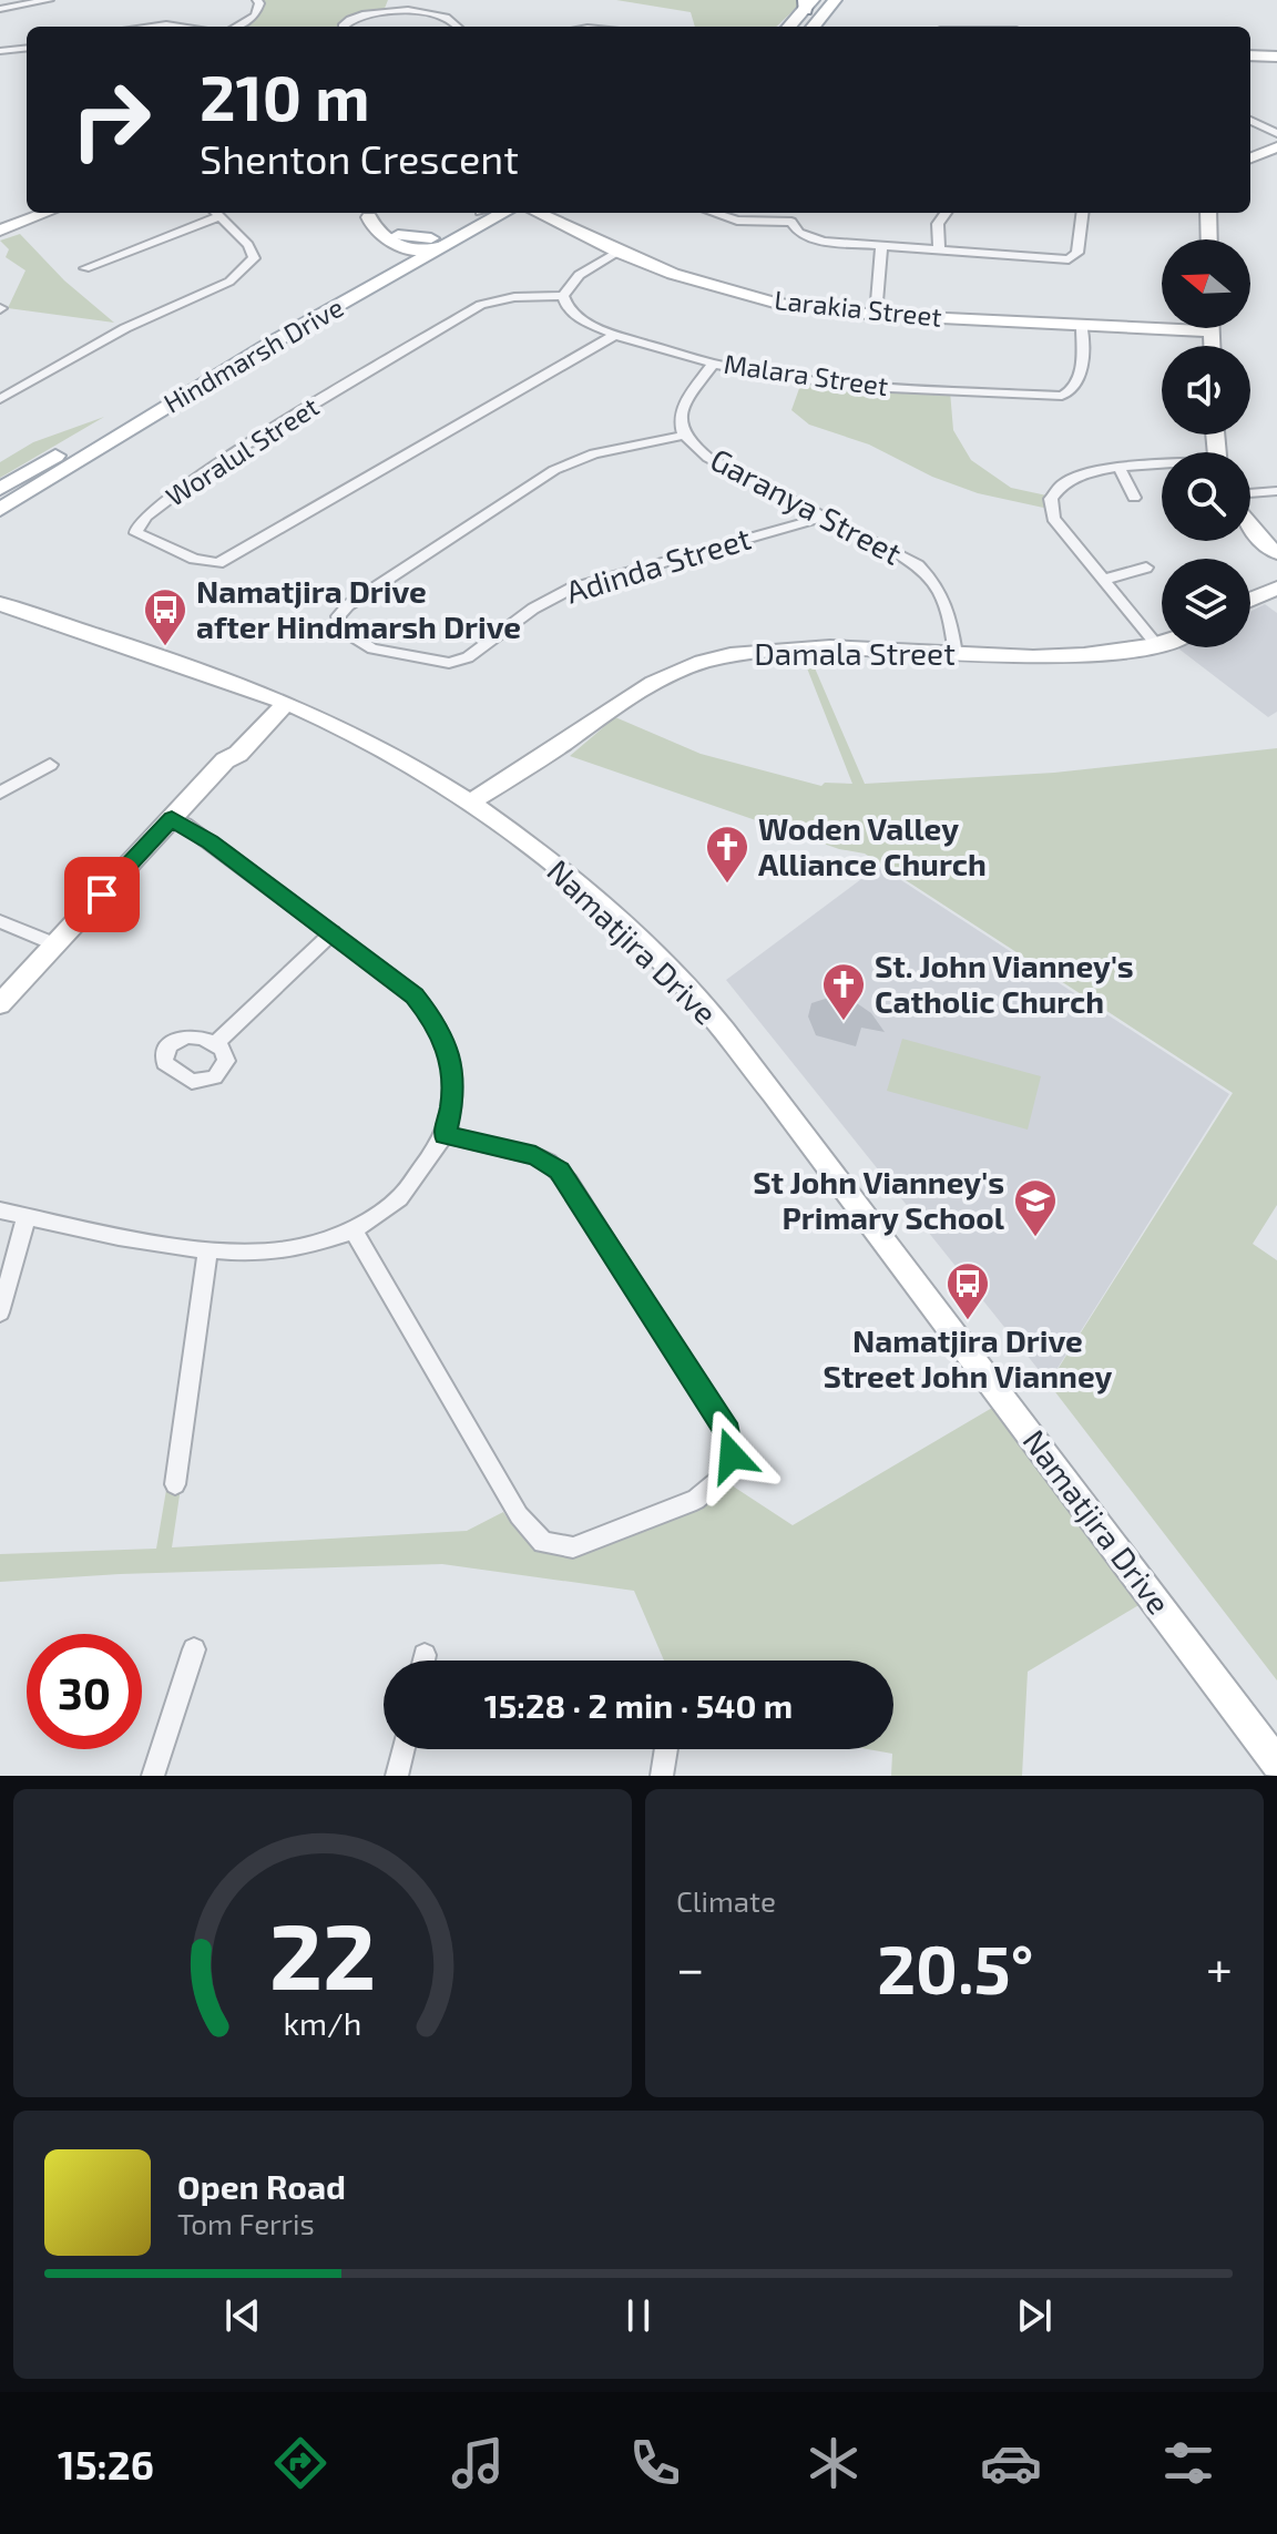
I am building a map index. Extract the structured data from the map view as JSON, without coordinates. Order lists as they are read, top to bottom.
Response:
{
  "streets": {
    "main road": ["Hindmarsh Drive"],
    "street": [
      "Larakia Street",
      "Malara Street",
      "Woralul Street",
      "Garanya Street",
      "Adinda Street",
      "Damala Street",
      "Namatjira Drive"
    ]
  },
  "crossings": [
    ["Larakia Street", "Malara Street"],
    ["Malara Street", "Woralul Street"],
    ["Malara Street", "Garanya Street"],
    ["Garanya Street", "Adinda Street"],
    ["Garanya Street", "Damala Street"],
    ["Damala Street", "Namatjira Drive"]
  ],
  "places": {
    "bus stop": ["Namatjira Drive after Hindmarsh Drive", "Namatjira Drive Street John Vianney"],
    "church": ["Woden Valley Alliance Church", "St. John Vianney's Catholic Church"],
    "school or university": ["St John Vianney's Primary School"]
  },
  "north": "left",
  "page": {
    "turn": ["210 m", "Shenton Crescent"],
    "limit": "30",
    "trip": "15:28 · 2 min · 540 m",
    "tile": "Climate",
    "heat": ["−", "20.5°", "+"],
    "song": ["Open Road", "Tom Ferris"],
    "tabs": "15:26",
    "gauge": ["22", "km/h"]
  }
}
